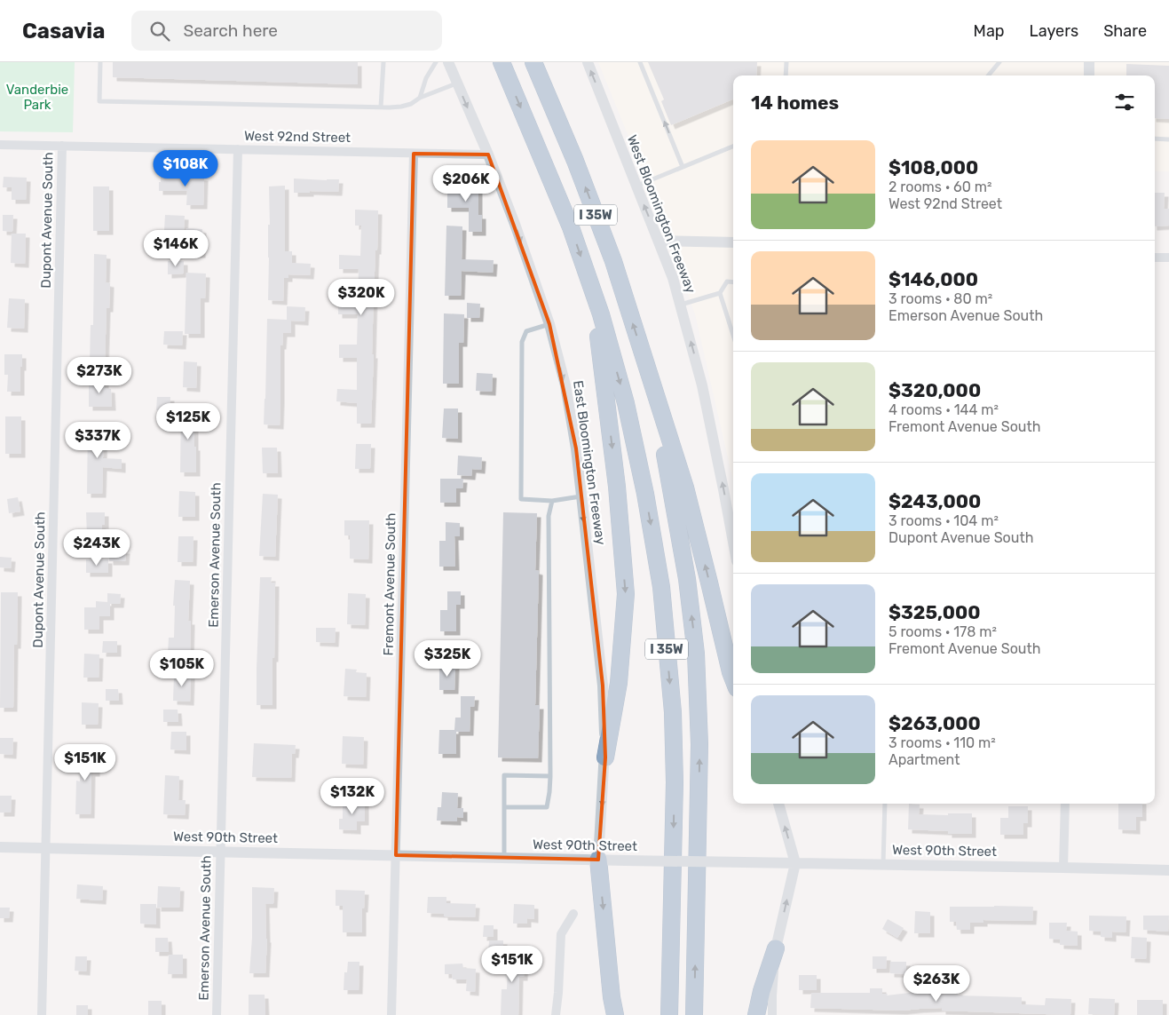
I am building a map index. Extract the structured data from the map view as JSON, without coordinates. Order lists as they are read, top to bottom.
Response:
{
  "streets": {
    "highway": ["I 35W"],
    "street": [
      "West 92nd Street",
      "West Bloomington Freeway",
      "Dupont Avenue South",
      "East Bloomington Freeway",
      "Emerson Avenue South",
      "Fremont Avenue South",
      "West 90th Street"
    ]
  },
  "crossings": [
    ["West 92nd Street", "Dupont Avenue South"],
    ["West 92nd Street", "East Bloomington Freeway"],
    ["West 92nd Street", "Emerson Avenue South"],
    ["West 92nd Street", "Fremont Avenue South"],
    ["Dupont Avenue South", "West 90th Street"],
    ["East Bloomington Freeway", "West 90th Street"],
    ["Emerson Avenue South", "West 90th Street"],
    ["Fremont Avenue South", "West 90th Street"]
  ],
  "one_way": ["West Bloomington Freeway", "East Bloomington Freeway"],
  "parks": ["Vanderbie Park"],
  "page": {
    "header": "Casavia",
    "search": "Search here",
    "nav": ["Map", "Layers", "Share"],
    "heading": "14 homes",
    "list": [
      {
        "name": "$108,000",
        "note": "2 rooms · 60 m² · West 92nd Street"
      },
      {
        "name": "$146,000",
        "note": "3 rooms · 80 m² · Emerson Avenue South"
      },
      {
        "name": "$320,000",
        "note": "4 rooms · 144 m² · Fremont Avenue South"
      },
      {
        "name": "$243,000",
        "note": "3 rooms · 104 m² · Dupont Avenue South"
      },
      {
        "name": "$325,000",
        "note": "5 rooms · 178 m² · Fremont Avenue South"
      },
      {
        "name": "$263,000",
        "note": "3 rooms · 110 m² · Apartment"
      }
    ],
    "price": [
      "$108K",
      "$206K",
      "$146K",
      "$320K",
      "$273K",
      "$125K",
      "$337K",
      "$243K",
      "$325K",
      "$105K",
      "$151K",
      "$132K",
      "$151K",
      "$263K"
    ]
  }
}
